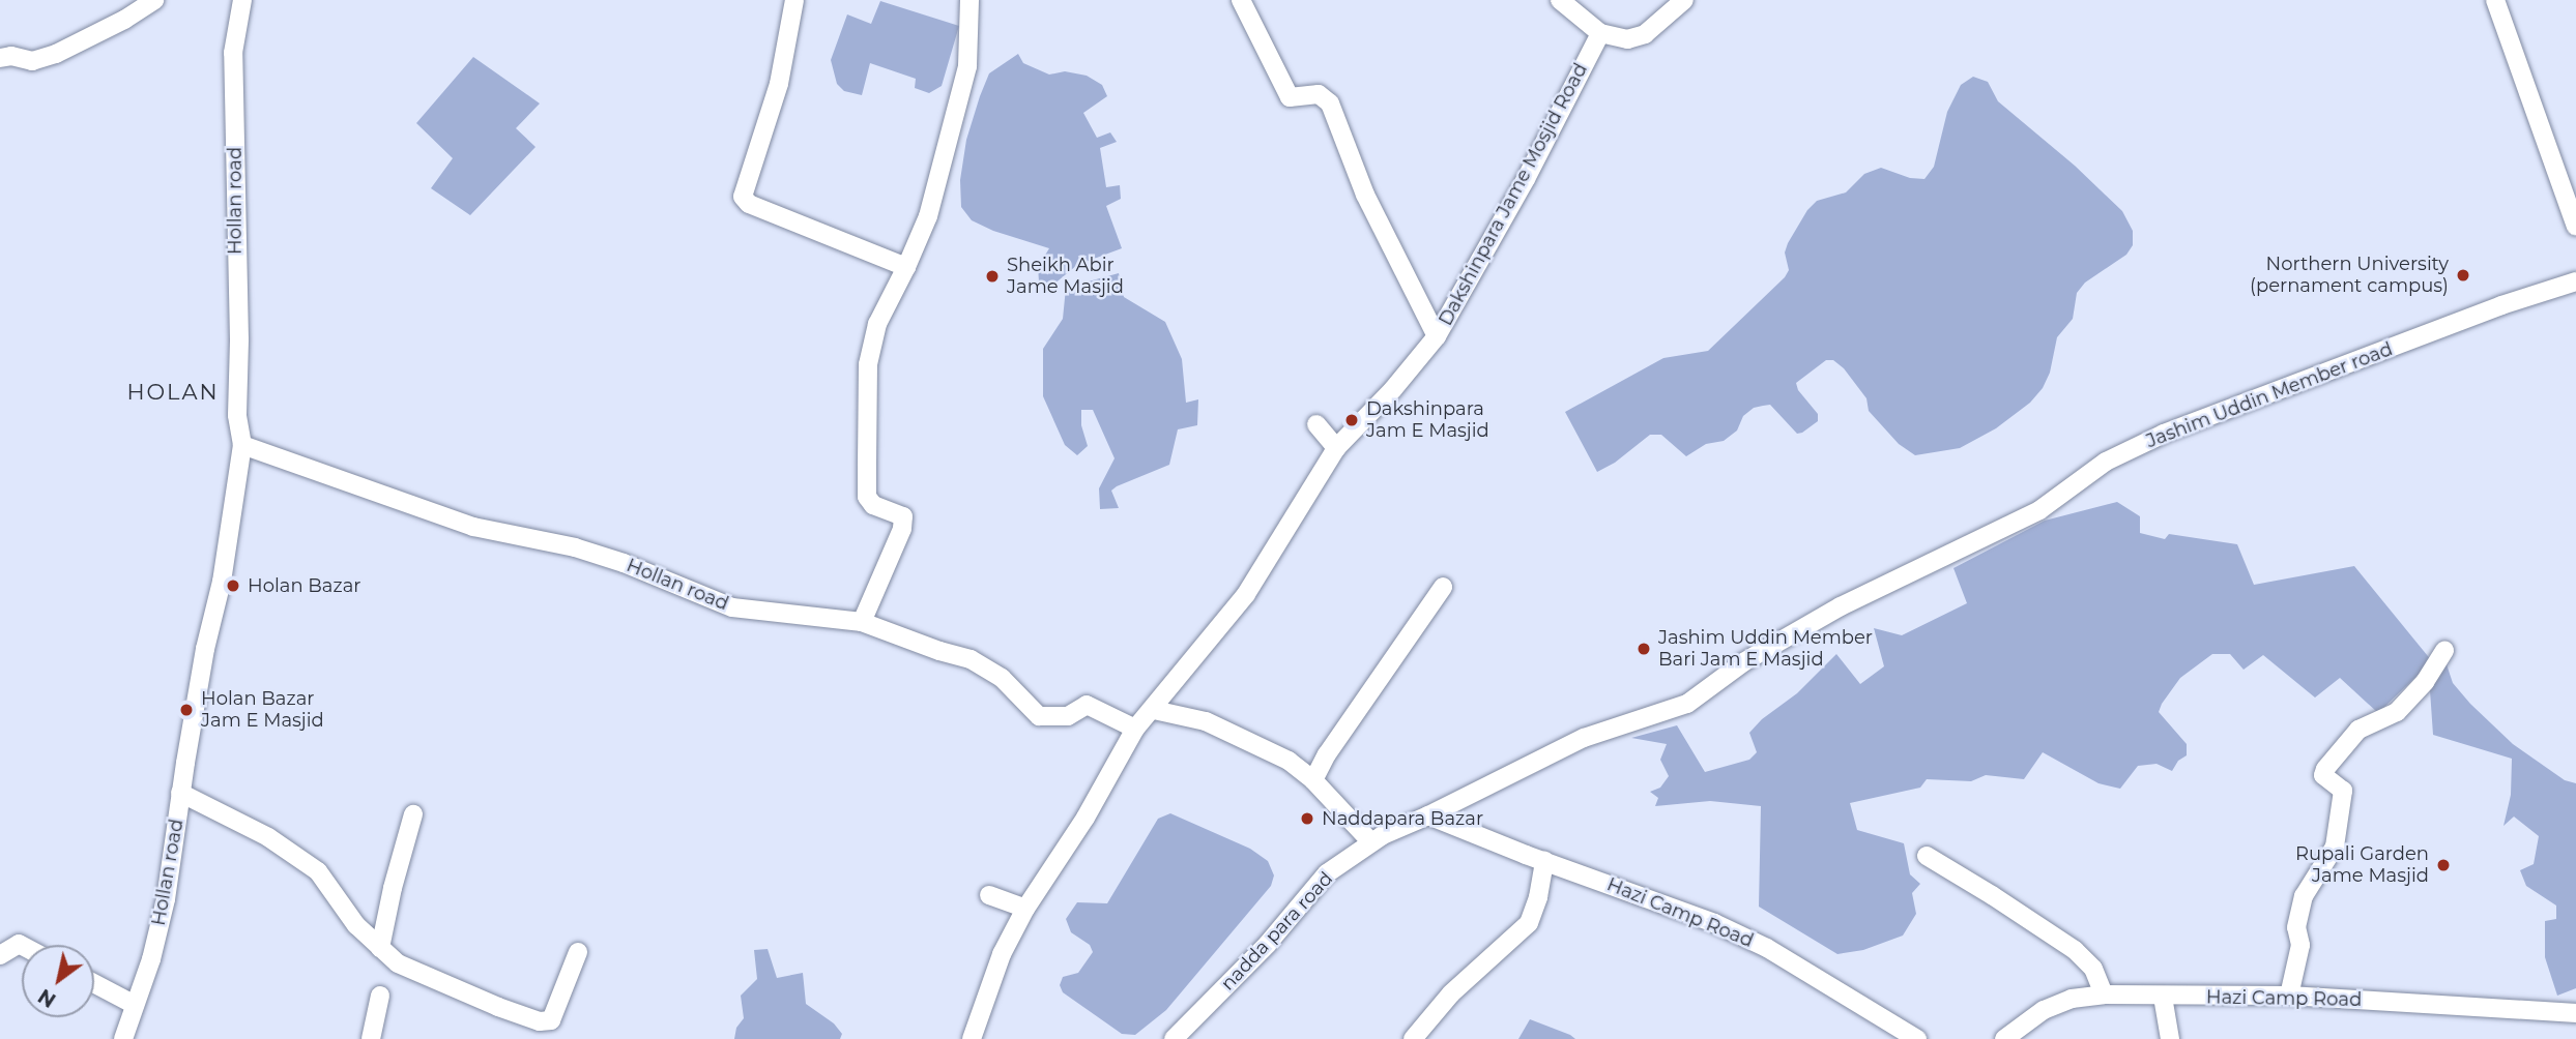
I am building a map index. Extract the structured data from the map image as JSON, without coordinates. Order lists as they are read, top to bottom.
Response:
{
  "streets": {
    "street": [
      "Dakshinpara Jame Mosjid Road",
      "Hollan road",
      "Jashim Uddin Member road",
      "Hazi Camp Road",
      "nadda para road"
    ]
  },
  "crossings": [
    ["Dakshinpara Jame Mosjid Road", "Hollan road"],
    ["Jashim Uddin Member road", "Hazi Camp Road"],
    ["Jashim Uddin Member road", "nadda para road"],
    ["Hazi Camp Road", "nadda para road"]
  ],
  "districts": ["HOLAN"],
  "places": [
    "Northern University (pernament campus)",
    "Sheikh Abir Jame Masjid",
    "Dakshinpara Jam E Masjid",
    "Holan Bazar",
    "Jashim Uddin Member Bari Jam E Masjid",
    "Holan Bazar Jam E Masjid",
    "Naddapara Bazar",
    "Rupali Garden Jame Masjid"
  ],
  "north": "bottom left"
}
